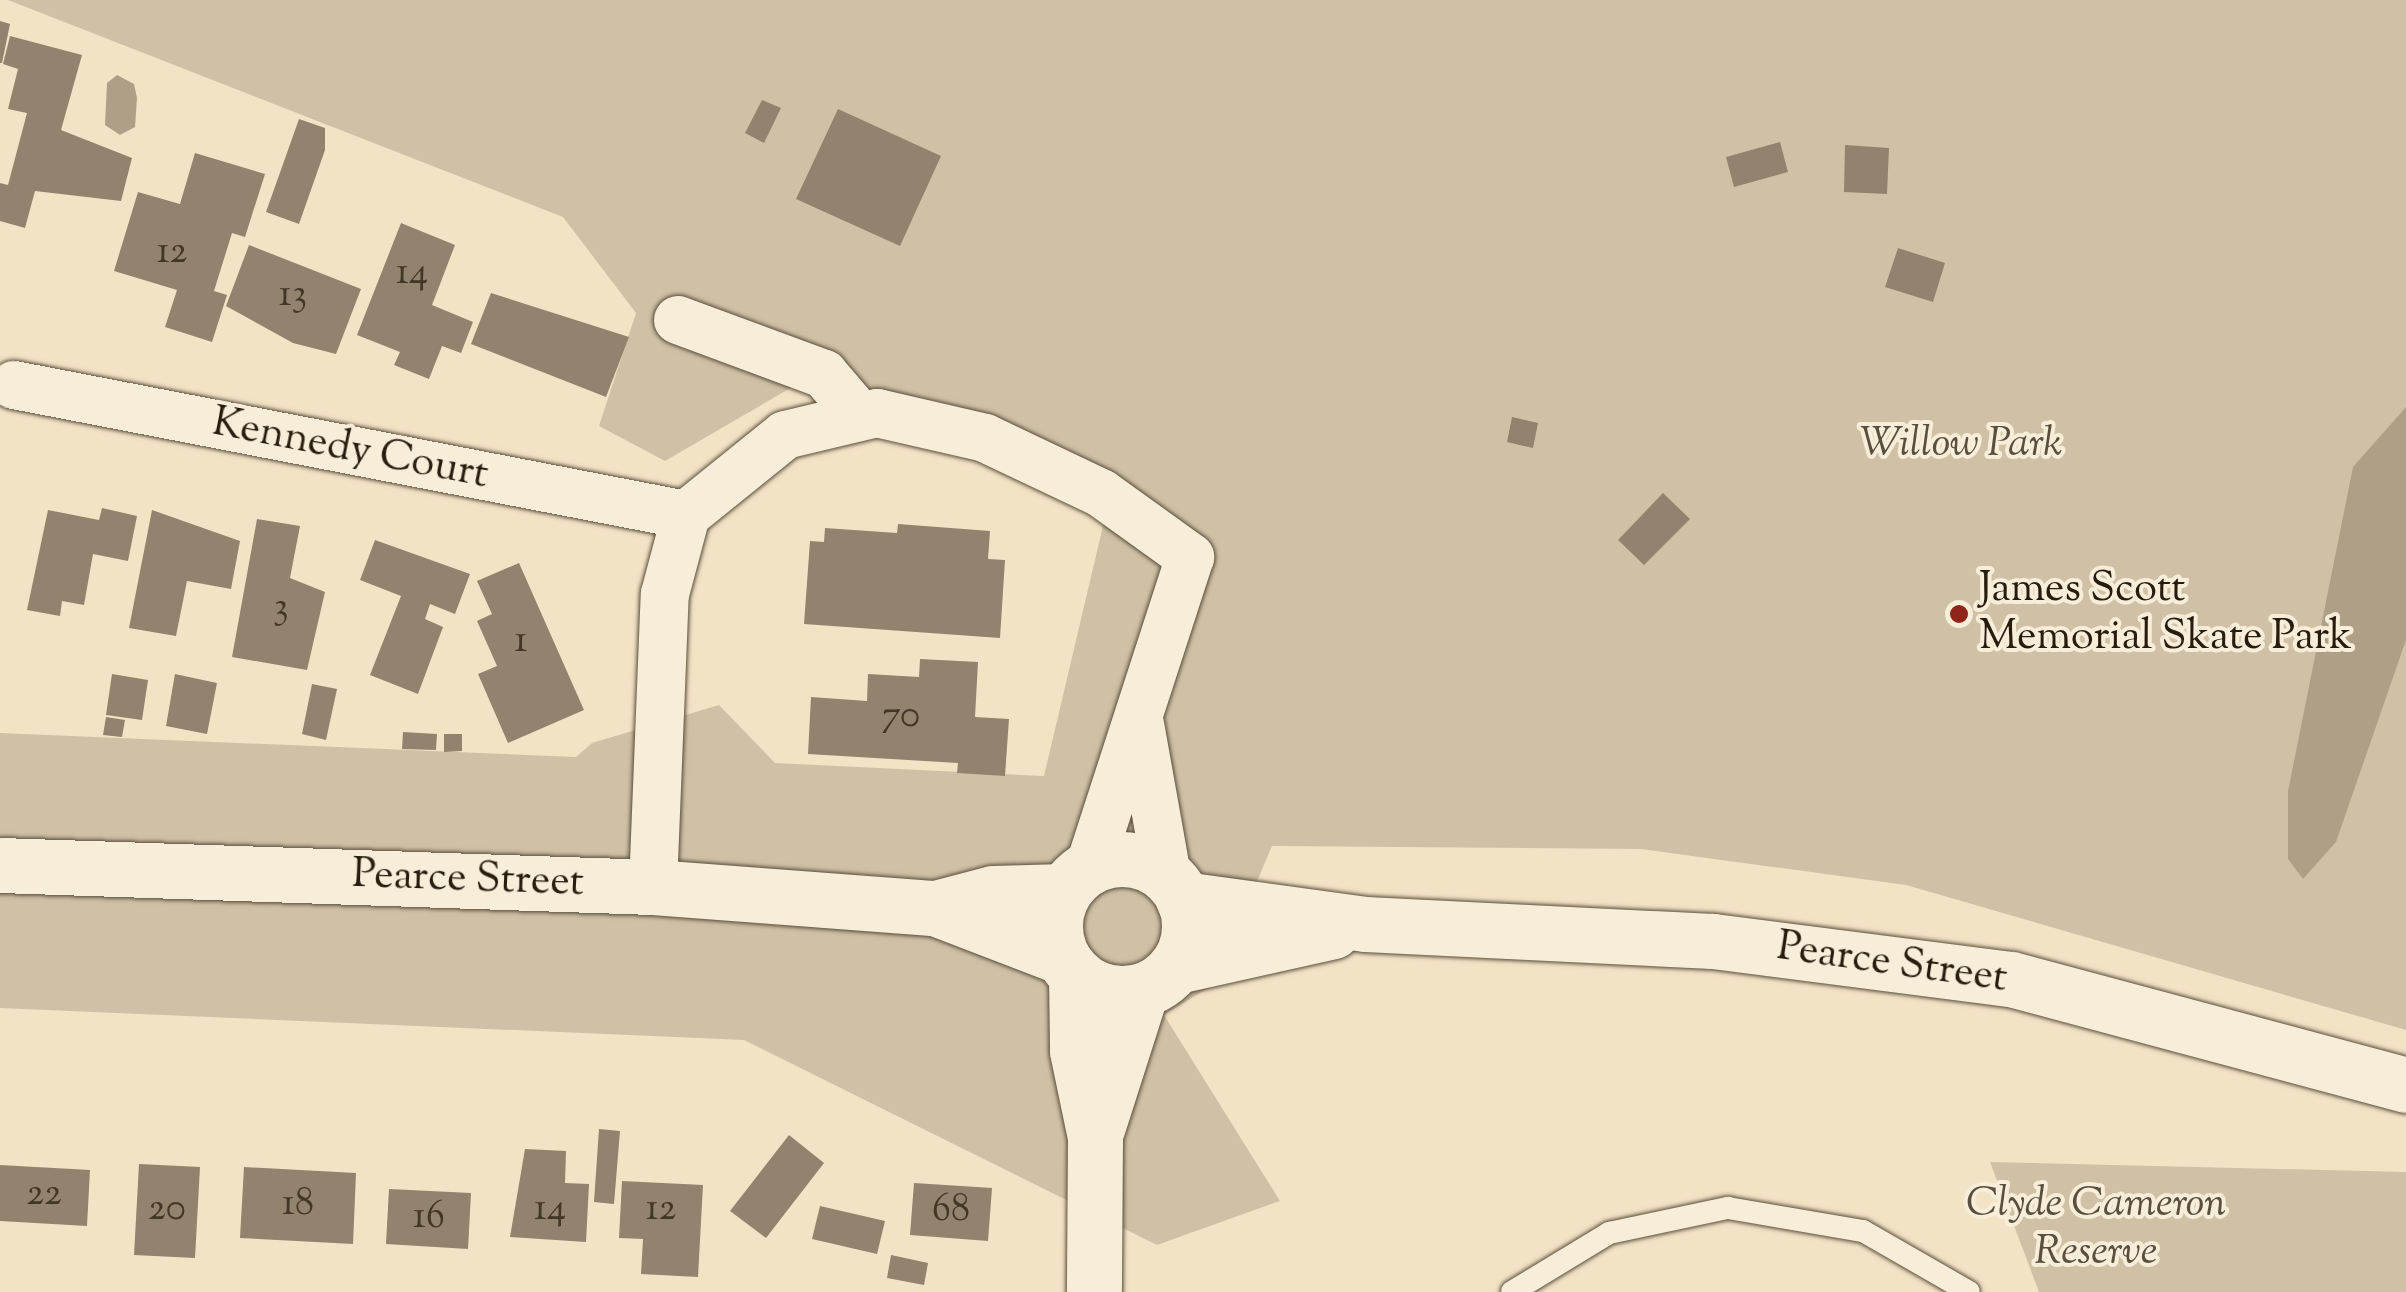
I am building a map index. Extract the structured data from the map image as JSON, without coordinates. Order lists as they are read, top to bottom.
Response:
{
  "streets": {
    "main road": ["Pearce Street"],
    "street": ["Kennedy Court"]
  },
  "parks": ["Willow Park", "Clyde Cameron Reserve"],
  "places": ["James Scott Memorial Skate Park"],
  "house_numbers": [
    "12",
    "14",
    "13",
    "3",
    "1",
    "70",
    "22",
    "18",
    "20",
    "14",
    "12",
    "68",
    "16"
  ]
}
